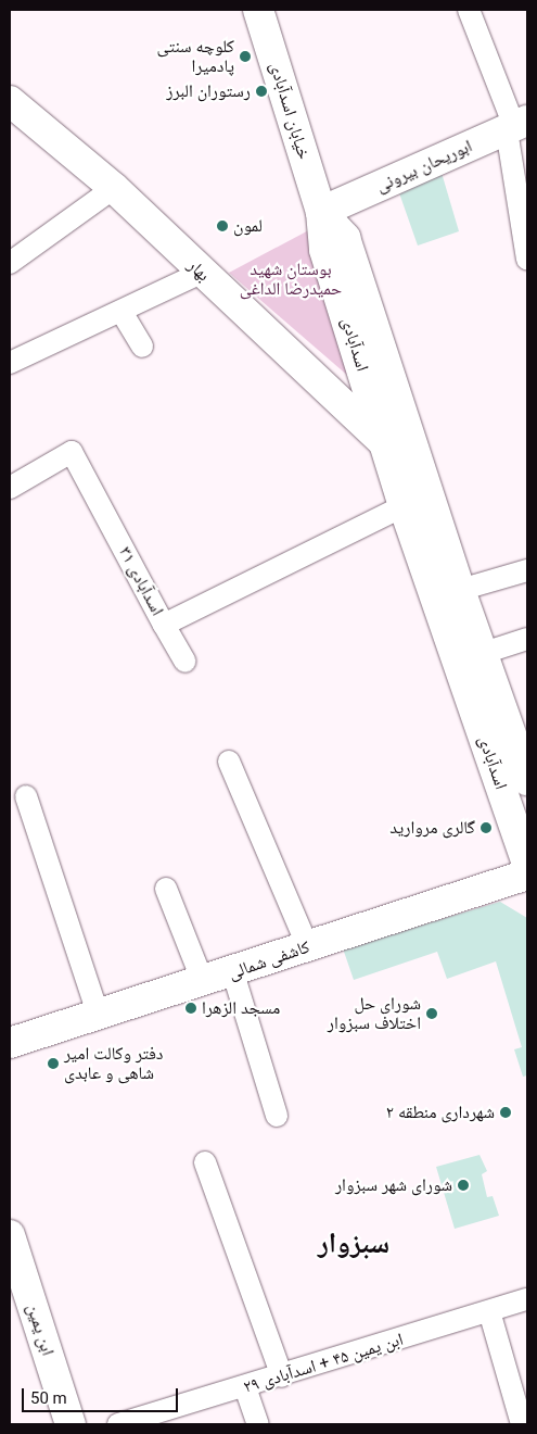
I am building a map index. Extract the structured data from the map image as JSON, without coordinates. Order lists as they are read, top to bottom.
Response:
{
  "streets": {
    "main road": [
      "خیابان اسدآبادی",
      "ابوریحان بیرونی",
      "بهار",
      "اسدآبادی",
      "کاشفی شمالی",
      "ابن یمین"
    ],
    "street": ["اسدآبادی ۳۱", "ابن یمین ۴۵ + اسدآبادی ۲۹"]
  },
  "crossings": [
    ["خیابان اسدآبادی", "ابوریحان بیرونی"],
    ["خیابان اسدآبادی", "اسدآبادی"],
    ["ابوریحان بیرونی", "اسدآبادی"],
    ["بهار", "اسدآبادی"],
    ["اسدآبادی", "اسدآبادی ۳۱"]
  ],
  "districts": ["سبزوار"],
  "parks": ["بوستان شهید حمیدرضا الداغی"],
  "places": [
    "کلوچه سنتی پادمیرا",
    "رستوران البرز",
    "لمون",
    "گالری مروارید",
    "مسجد الزهرا",
    "شورای حل اختلاف سبزوار",
    "دفتر وکالت امیر شاهی و عابدی",
    "شهرداری منطقه ۲",
    "شورای شهر سبزوار"
  ],
  "scale_bar": "50 m"
}
